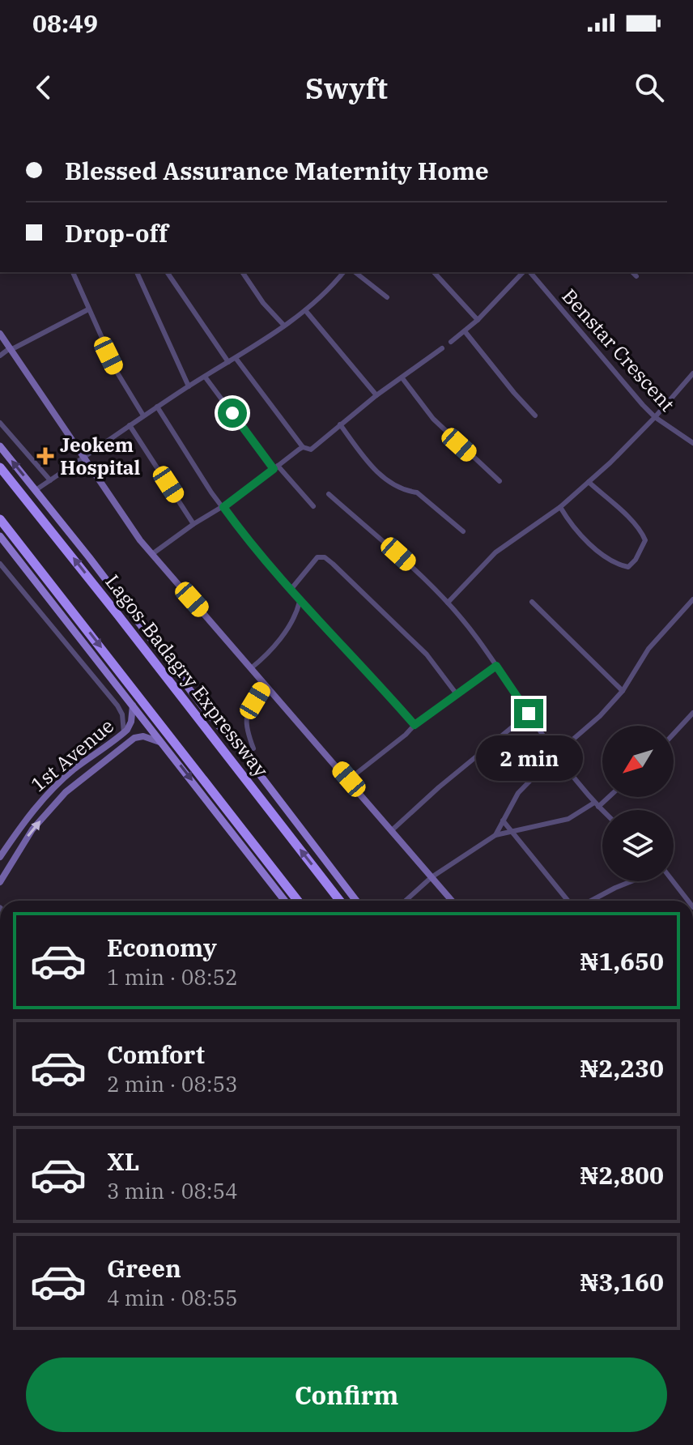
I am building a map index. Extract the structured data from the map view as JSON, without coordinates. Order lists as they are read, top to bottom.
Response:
{
  "streets": {
    "highway": ["Lagos-Badagry Expressway"],
    "main road": ["1st Avenue"],
    "street": ["Benstar Crescent"]
  },
  "places": {
    "health": ["Jeokem Hospital"]
  },
  "north": "bottom left",
  "page": {
    "status": "08:49",
    "header": "Swyft",
    "banner": ["Blessed Assurance Maternity Home", "Drop-off"],
    "bubble": "2 min",
    "list": [
      {
        "name": "Economy",
        "note": "1 min · 08:52",
        "value": "₦1,650"
      },
      {
        "name": "Comfort",
        "note": "2 min · 08:53",
        "value": "₦2,230"
      },
      {
        "name": "XL",
        "note": "3 min · 08:54",
        "value": "₦2,800"
      },
      {
        "name": "Green",
        "note": "4 min · 08:55",
        "value": "₦3,160"
      }
    ],
    "buttons": "Confirm"
  }
}
